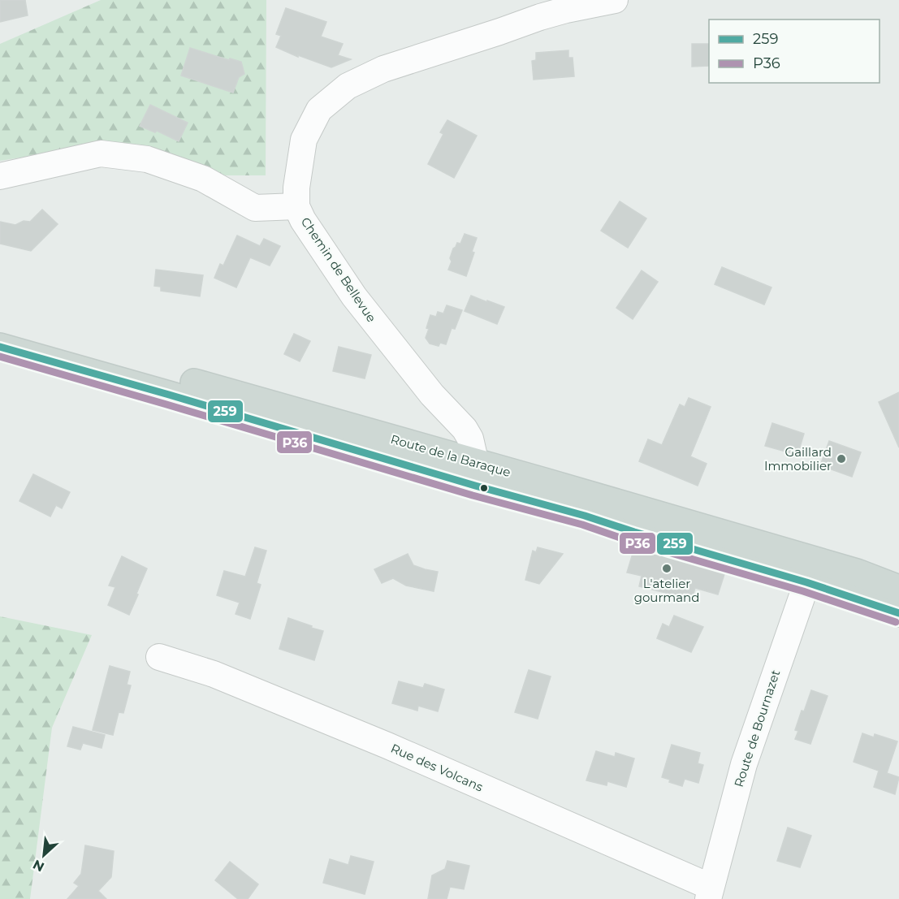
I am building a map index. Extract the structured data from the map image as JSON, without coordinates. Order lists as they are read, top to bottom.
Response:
{
  "streets": {
    "main road": ["Route de la Baraque"],
    "street": ["Chemin de Bellevue", "Route de Bournazet", "Rue des Volcans"]
  },
  "crossings": [
    ["Chemin de Bellevue", "Route de la Baraque"],
    ["Route de la Baraque", "Route de Bournazet"],
    ["Route de Bournazet", "Rue des Volcans"]
  ],
  "places": ["Gaillard Immobilier", "L'atelier gourmand"],
  "lines": ["transit line 259", "transit line P36"],
  "legend": ["259", "P36"],
  "north": "bottom left"
}
